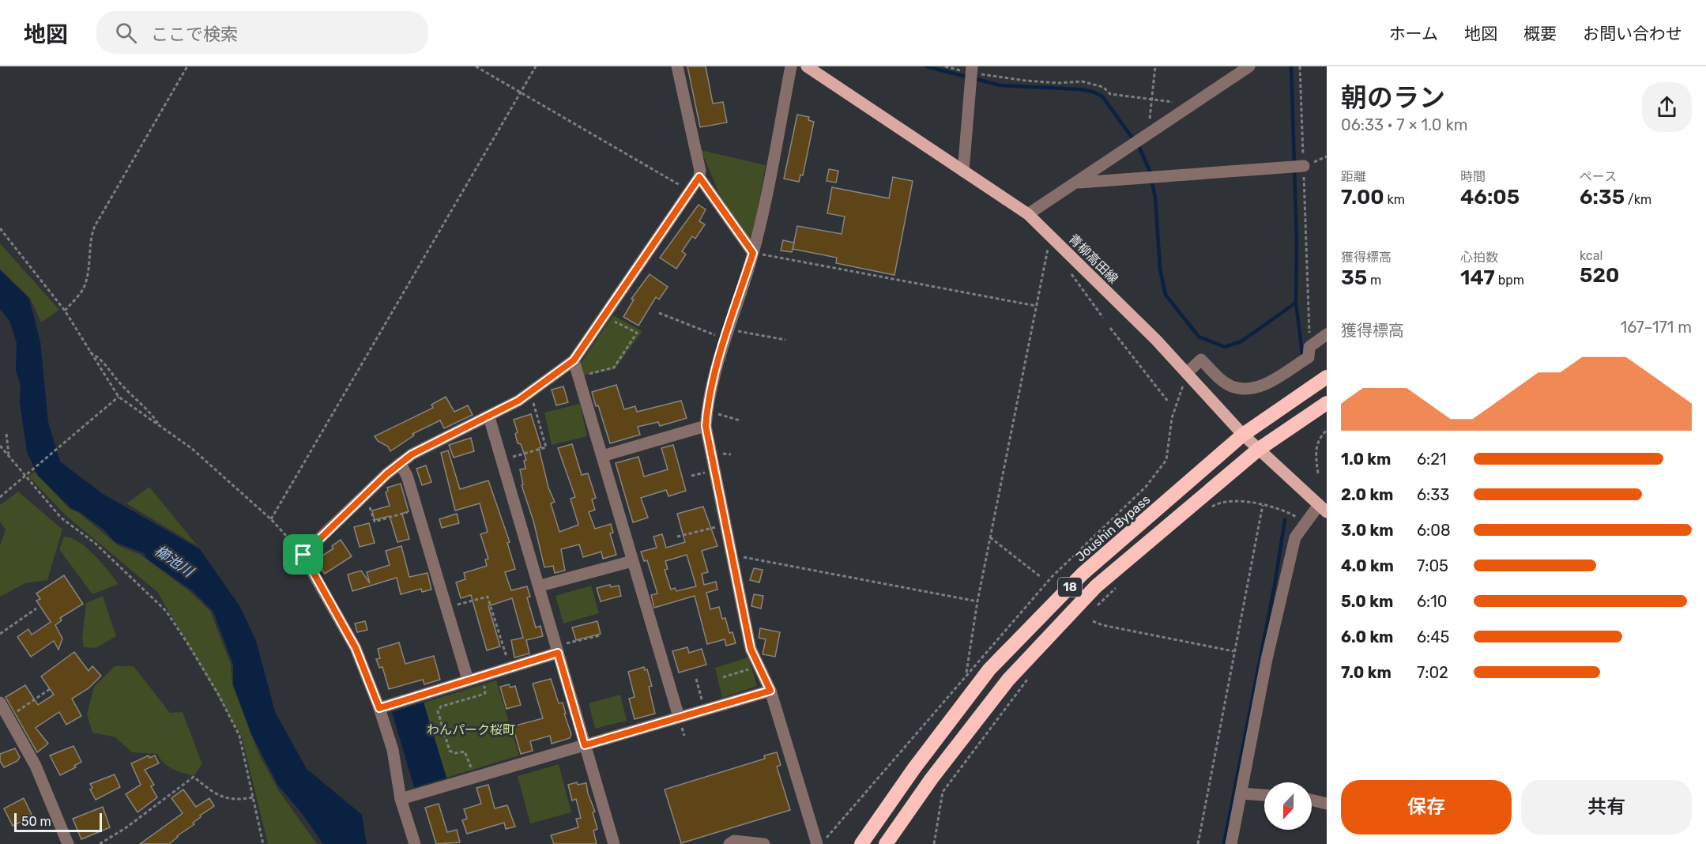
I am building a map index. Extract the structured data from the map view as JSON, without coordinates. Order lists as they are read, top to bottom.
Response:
{
  "streets": {
    "highway": ["Joushin Bypass", "18"],
    "main road": ["青柳高田線"]
  },
  "crossings": [
    ["青柳高田線", "Joushin Bypass"],
    ["青柳高田線", "18"]
  ],
  "water": ["櫛池川"],
  "parks": ["わんパーク桜町"],
  "scale_bar": "50 m",
  "north": "bottom",
  "page": {
    "header": "地図",
    "search": "ここで検索",
    "nav": [
      "ホーム",
      "地図",
      "概要",
      "お問い合わせ"
    ],
    "heading": ["朝のラン", "06:33 · 7 × 1.0 km"],
    "stats": [
      ["距離", "7.00 km"],
      ["時間", "46:05"],
      ["ペース", "6:35 /km"],
      ["獲得標高", "35 m"],
      ["心拍数", "147 bpm"],
      ["kcal", "520"]
    ],
    "chart": ["獲得標高", "167–171 m"],
    "list": [
      {
        "name": "1.0 km",
        "note": "6:21"
      },
      {
        "name": "2.0 km",
        "note": "6:33"
      },
      {
        "name": "3.0 km",
        "note": "6:08"
      },
      {
        "name": "4.0 km",
        "note": "7:05"
      },
      {
        "name": "5.0 km",
        "note": "6:10"
      },
      {
        "name": "6.0 km",
        "note": "6:45"
      },
      {
        "name": "7.0 km",
        "note": "7:02"
      }
    ],
    "buttons": ["保存", "共有"],
    "scale": "50 m"
  }
}
